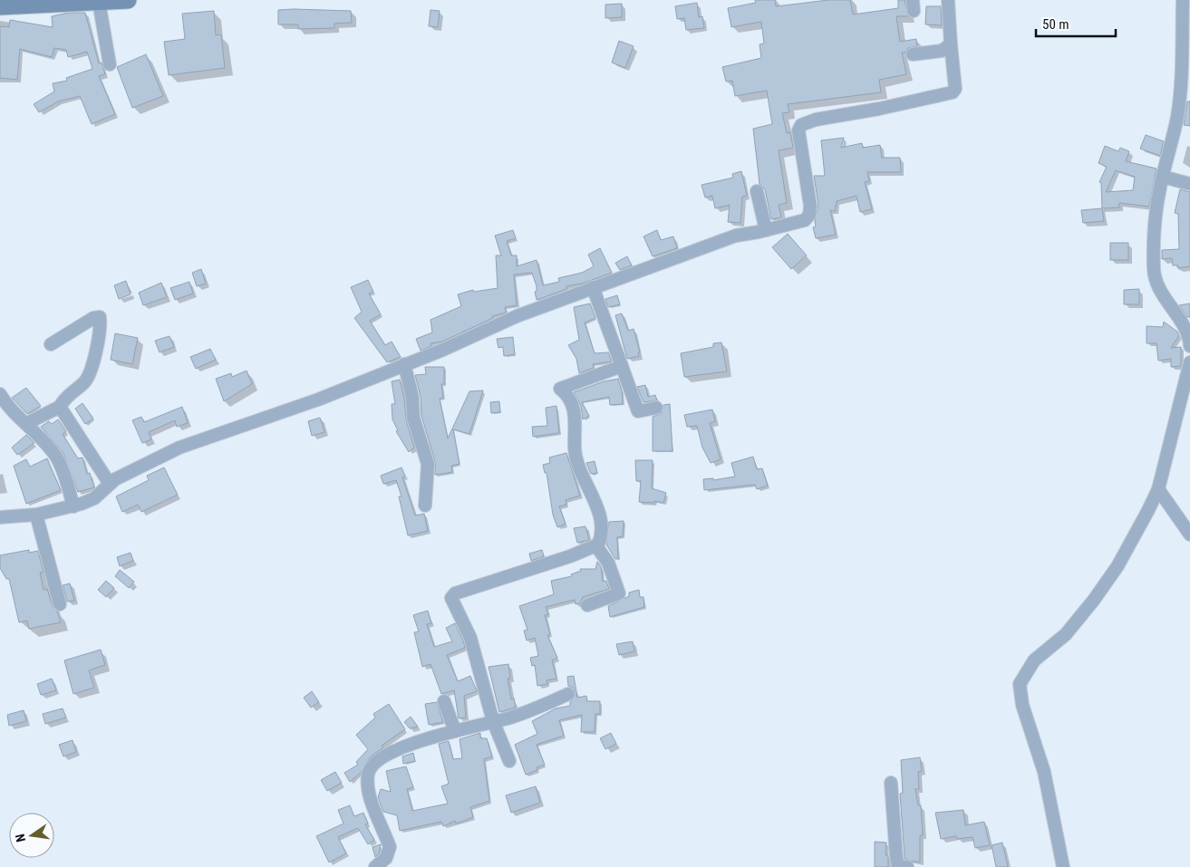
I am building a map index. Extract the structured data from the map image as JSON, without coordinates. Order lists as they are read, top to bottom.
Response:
{
  "scale_bar": "50 m",
  "north": "left"
}
